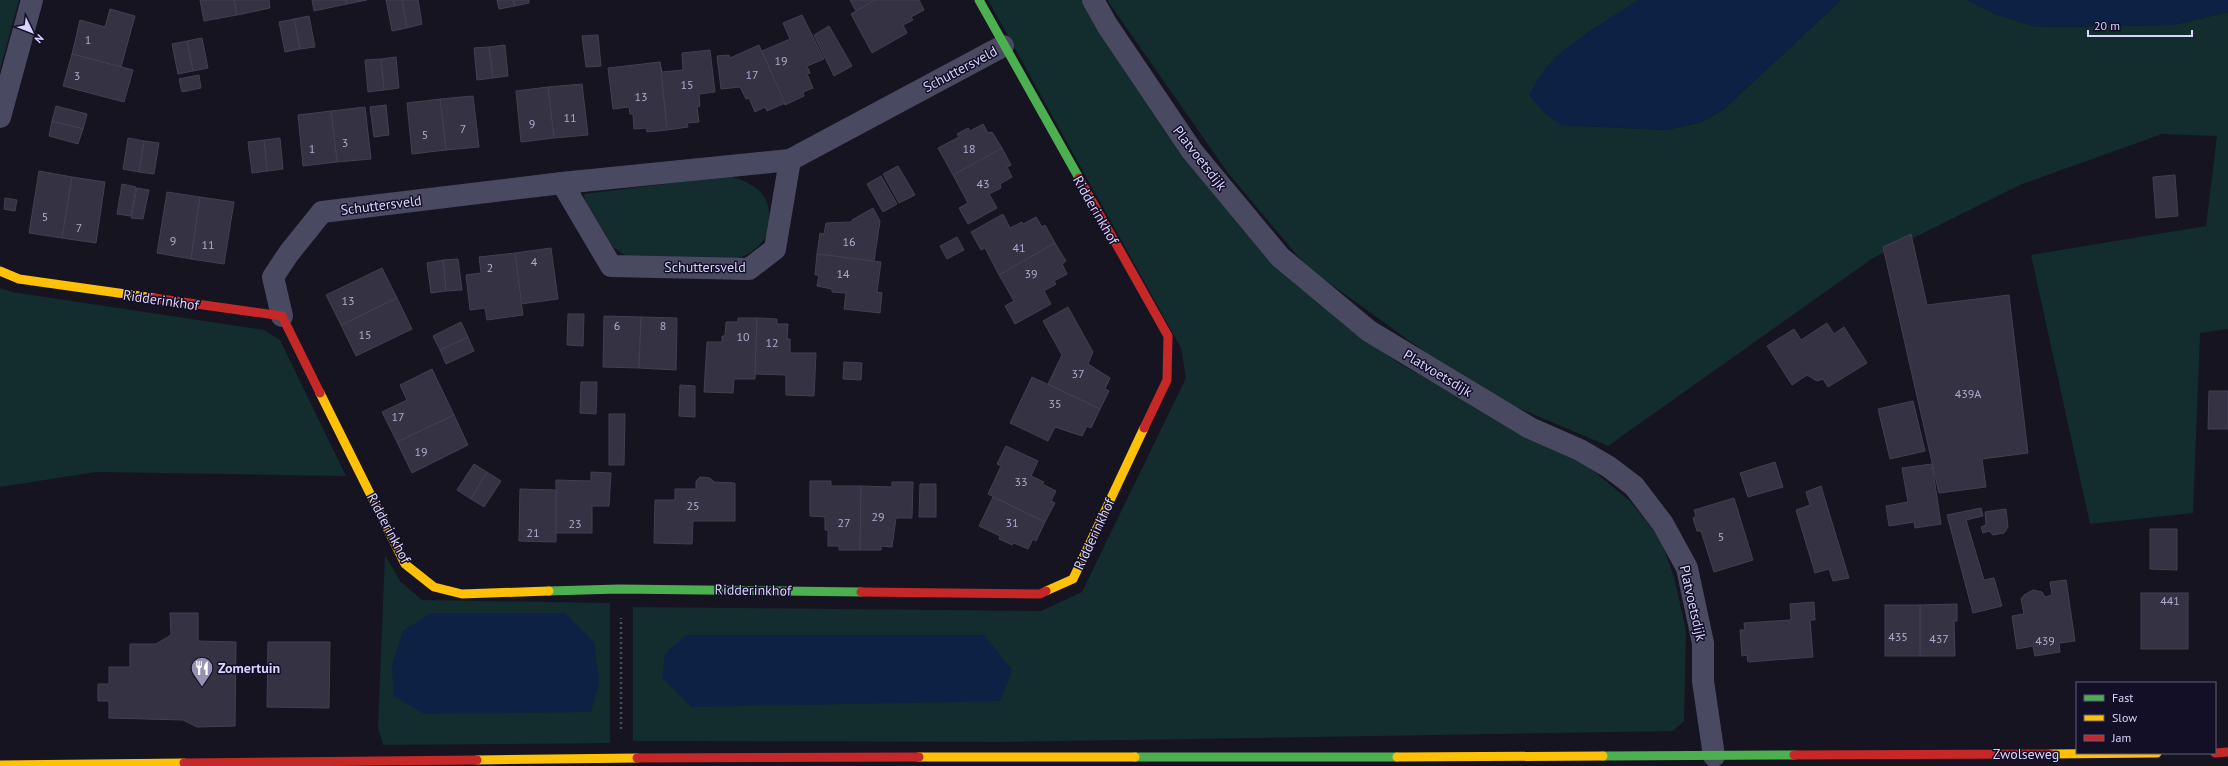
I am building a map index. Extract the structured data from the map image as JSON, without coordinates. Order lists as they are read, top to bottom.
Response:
{
  "streets": {
    "main road": ["Ridderinkhof", "Zwolseweg"],
    "street": ["Schuttersveld", "Platvoetsdijk"]
  },
  "crossings": [
    ["Schuttersveld", "Ridderinkhof"],
    ["Platvoetsdijk", "Zwolseweg"]
  ],
  "places": {
    "restaurant": ["Zomertuin"]
  },
  "house_numbers": [
    "1",
    "19",
    "17",
    "3",
    "15",
    "13",
    "11",
    "9",
    "7",
    "5",
    "3",
    "1",
    "18",
    "43",
    "5",
    "7",
    "9",
    "16",
    "11",
    "41",
    "4",
    "2",
    "14",
    "39",
    "13",
    "6",
    "8",
    "15",
    "10",
    "12",
    "37",
    "439A",
    "35",
    "17",
    "19",
    "33",
    "25",
    "29",
    "27",
    "31",
    "23",
    "21",
    "5",
    "441",
    "435",
    "437",
    "439"
  ],
  "legend": ["Fast", "Slow", "Jam"],
  "scale_bar": "20 m",
  "north": "bottom right"
}
